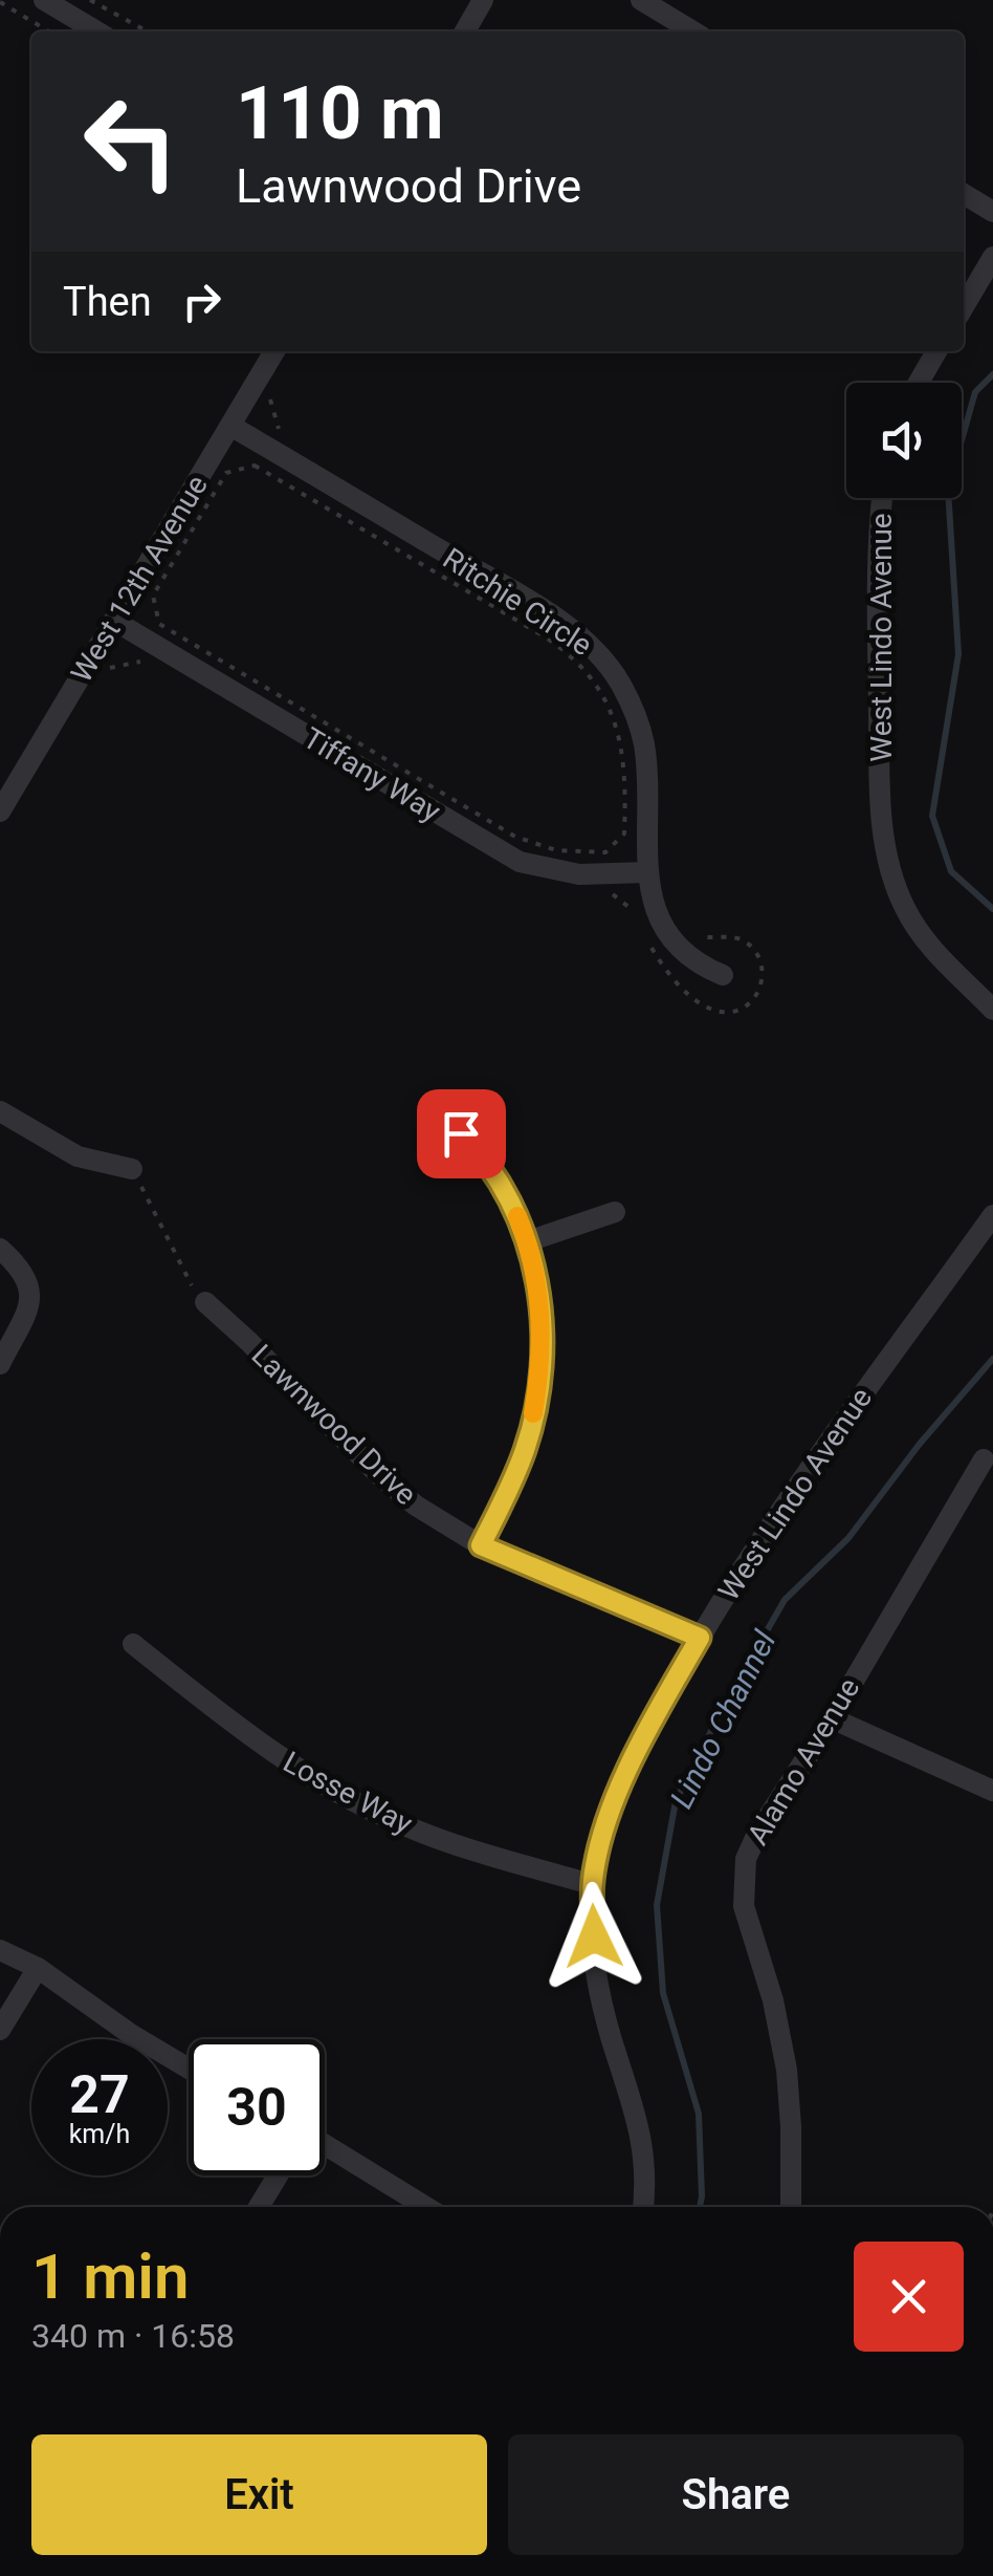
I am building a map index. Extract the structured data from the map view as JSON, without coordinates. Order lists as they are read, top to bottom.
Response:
{
  "streets": {
    "street": [
      "West 12th Avenue",
      "Ritchie Circle",
      "West Lindo Avenue",
      "Tiffany Way",
      "Lawnwood Drive",
      "Alamo Avenue",
      "Losse Way"
    ]
  },
  "crossings": [
    ["West 12th Avenue", "Ritchie Circle"],
    ["West 12th Avenue", "Tiffany Way"],
    ["Ritchie Circle", "Tiffany Way"],
    ["West Lindo Avenue", "Lawnwood Drive"],
    ["West Lindo Avenue", "Losse Way"]
  ],
  "water": ["Lindo Channel"],
  "page": {
    "turn": ["110 m", "Lawnwood Drive"],
    "then": "Then",
    "speed": "27 km/h",
    "limit": "30",
    "heading": ["1 min", "340 m · 16:58"],
    "buttons": ["Exit", "Share"]
  }
}
